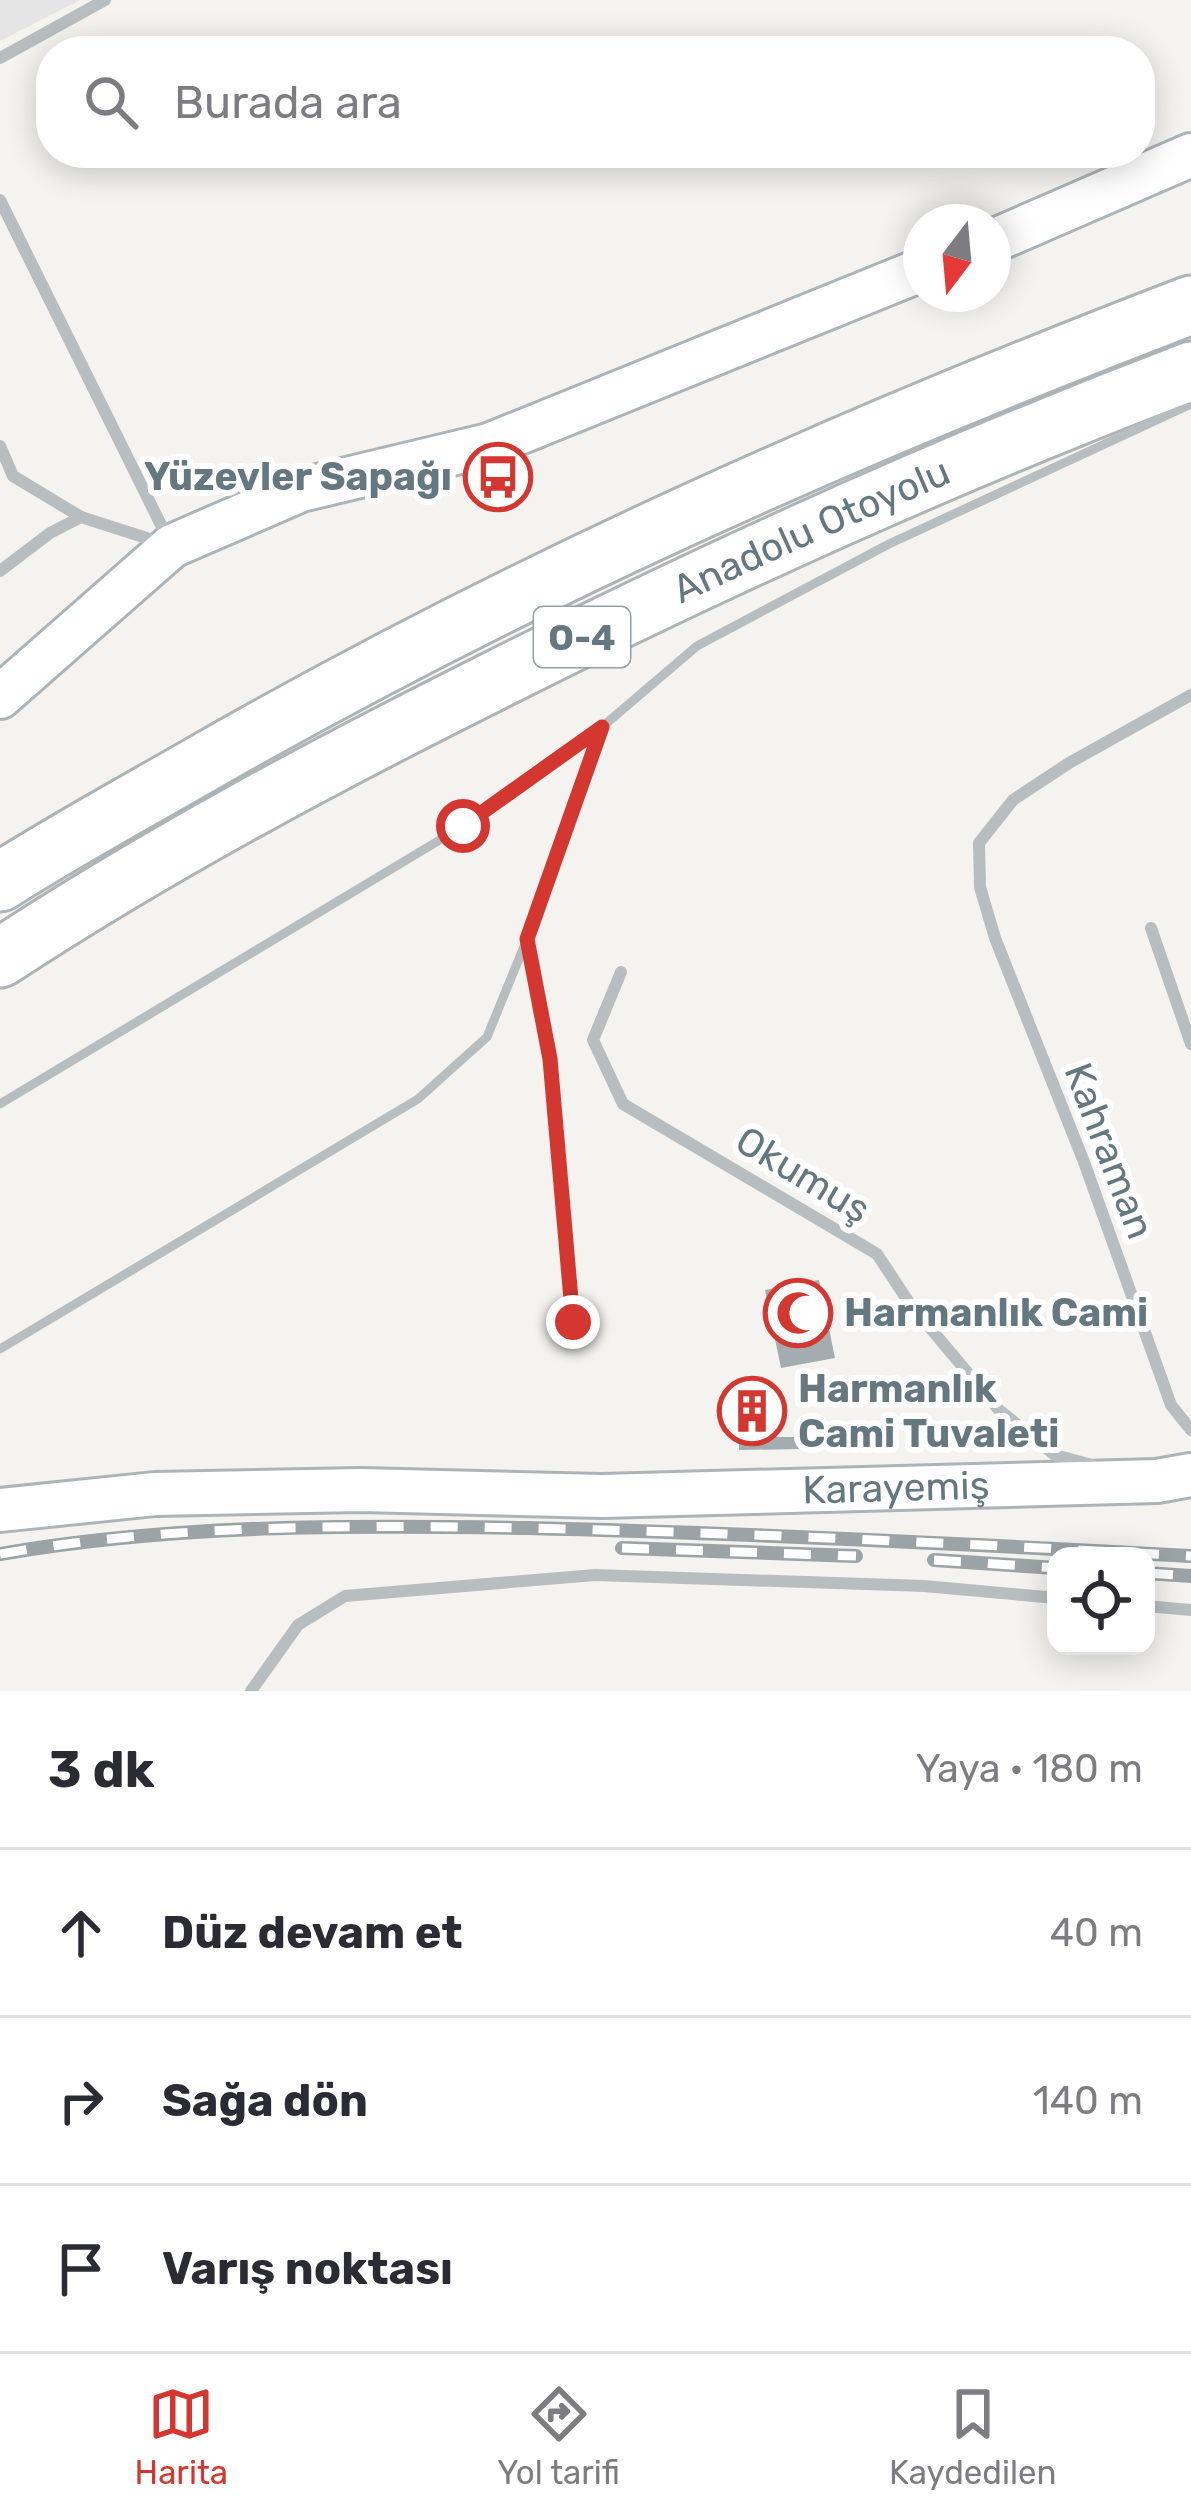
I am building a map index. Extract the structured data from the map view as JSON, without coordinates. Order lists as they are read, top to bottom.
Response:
{
  "streets": {
    "highway": ["Anadolu Otoyolu", "O-4"],
    "main road": ["Karayemiş"],
    "street": ["Kahraman", "Okumuş"]
  },
  "crossings": [
    ["Okumuş", "Karayemiş"]
  ],
  "places": {
    "bus stop": ["Yüzevler Sapağı"],
    "mosque": ["Harmanlık Cami"],
    "building": ["Harmanlık Cami Tuvaleti"]
  },
  "north": "bottom",
  "page": {
    "search": "Burada ara",
    "heading": ["3 dk", "Yaya · 180 m"],
    "list": [
      ["Düz devam et", "40 m"],
      ["Sağa dön", "140 m"],
      "Varış noktası"
    ],
    "nav": ["Harita", "Yol tarifi", "Kaydedilen"]
  }
}
